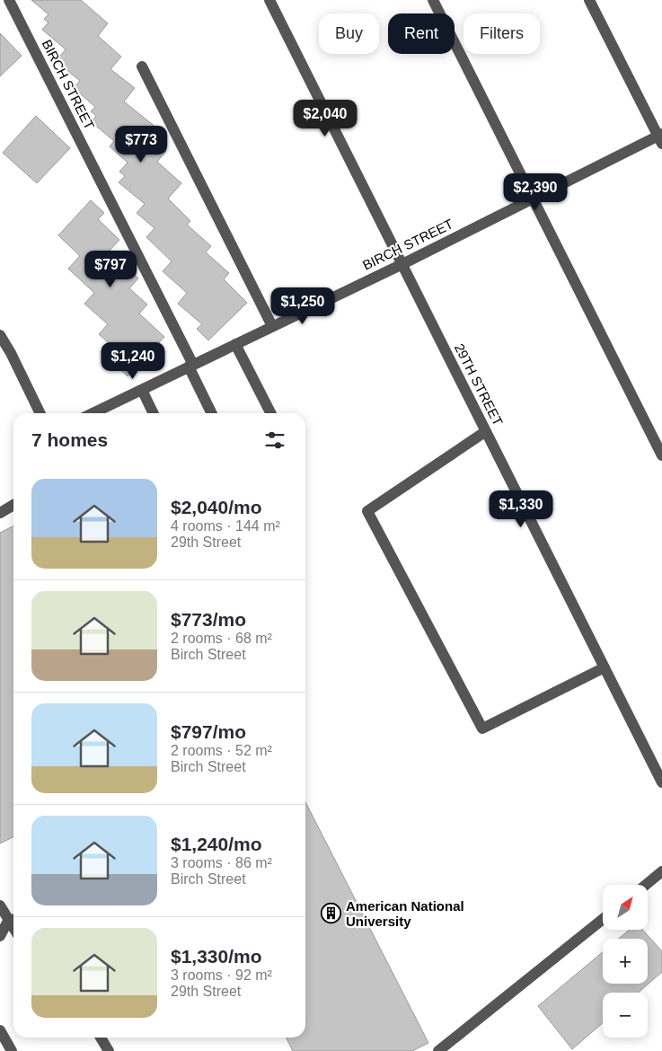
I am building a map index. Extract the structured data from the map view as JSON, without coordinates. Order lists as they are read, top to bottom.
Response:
{
  "streets": {
    "street": ["BIRCH STREET", "29TH STREET"]
  },
  "crossings": [
    ["BIRCH STREET", "29TH STREET"]
  ],
  "places": {
    "building": ["American National University"]
  },
  "north": "top right",
  "page": {
    "chip": ["Buy", "Rent", "Filters"],
    "price": [
      "$2,040",
      "$773",
      "$2,390",
      "$797",
      "$1,250",
      "$1,240",
      "$1,330"
    ],
    "heading": "7 homes",
    "list": [
      {
        "name": "$2,040/mo",
        "note": "4 rooms · 144 m² · 29th Street"
      },
      {
        "name": "$773/mo",
        "note": "2 rooms · 68 m² · Birch Street"
      },
      {
        "name": "$797/mo",
        "note": "2 rooms · 52 m² · Birch Street"
      },
      {
        "name": "$1,240/mo",
        "note": "3 rooms · 86 m² · Birch Street"
      },
      {
        "name": "$1,330/mo",
        "note": "3 rooms · 92 m² · 29th Street"
      }
    ],
    "map_buttons": ["+", "−"]
  }
}
